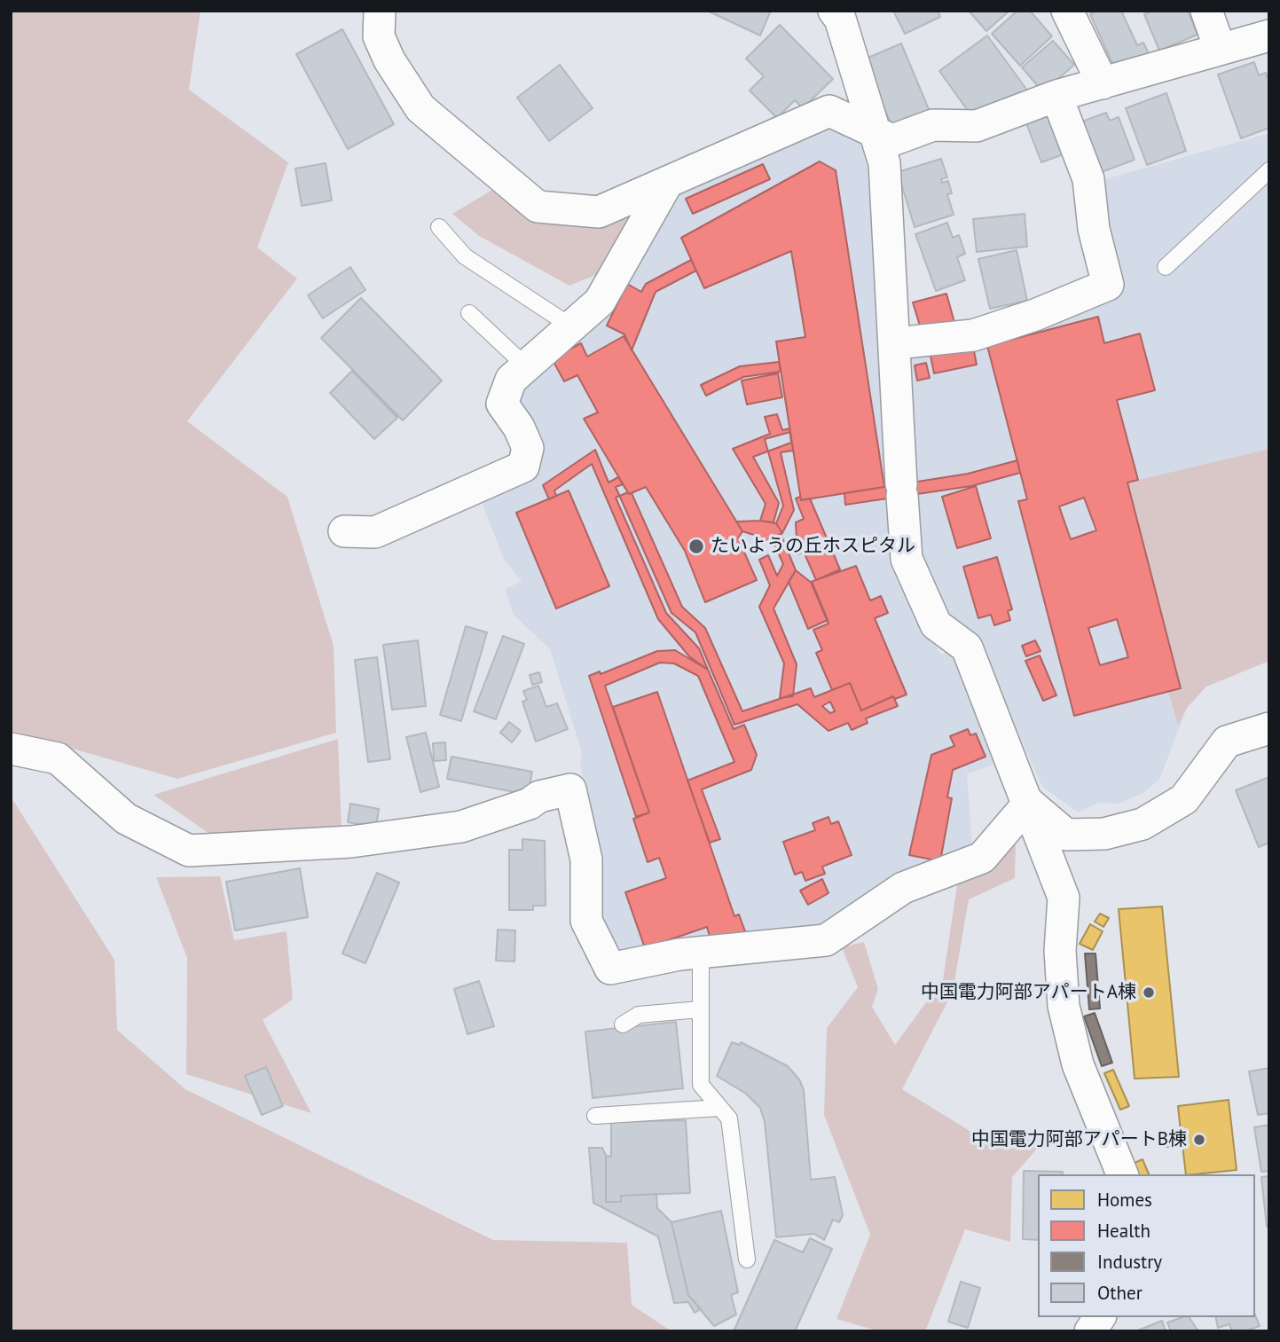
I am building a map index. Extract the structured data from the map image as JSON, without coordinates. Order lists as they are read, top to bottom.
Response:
{
  "places": ["たいようの丘ホスピタル", "中国電力阿部アパートA棟", "中国電力阿部アパートB棟"],
  "legend": [
    "Homes",
    "Health",
    "Industry",
    "Other"
  ]
}
